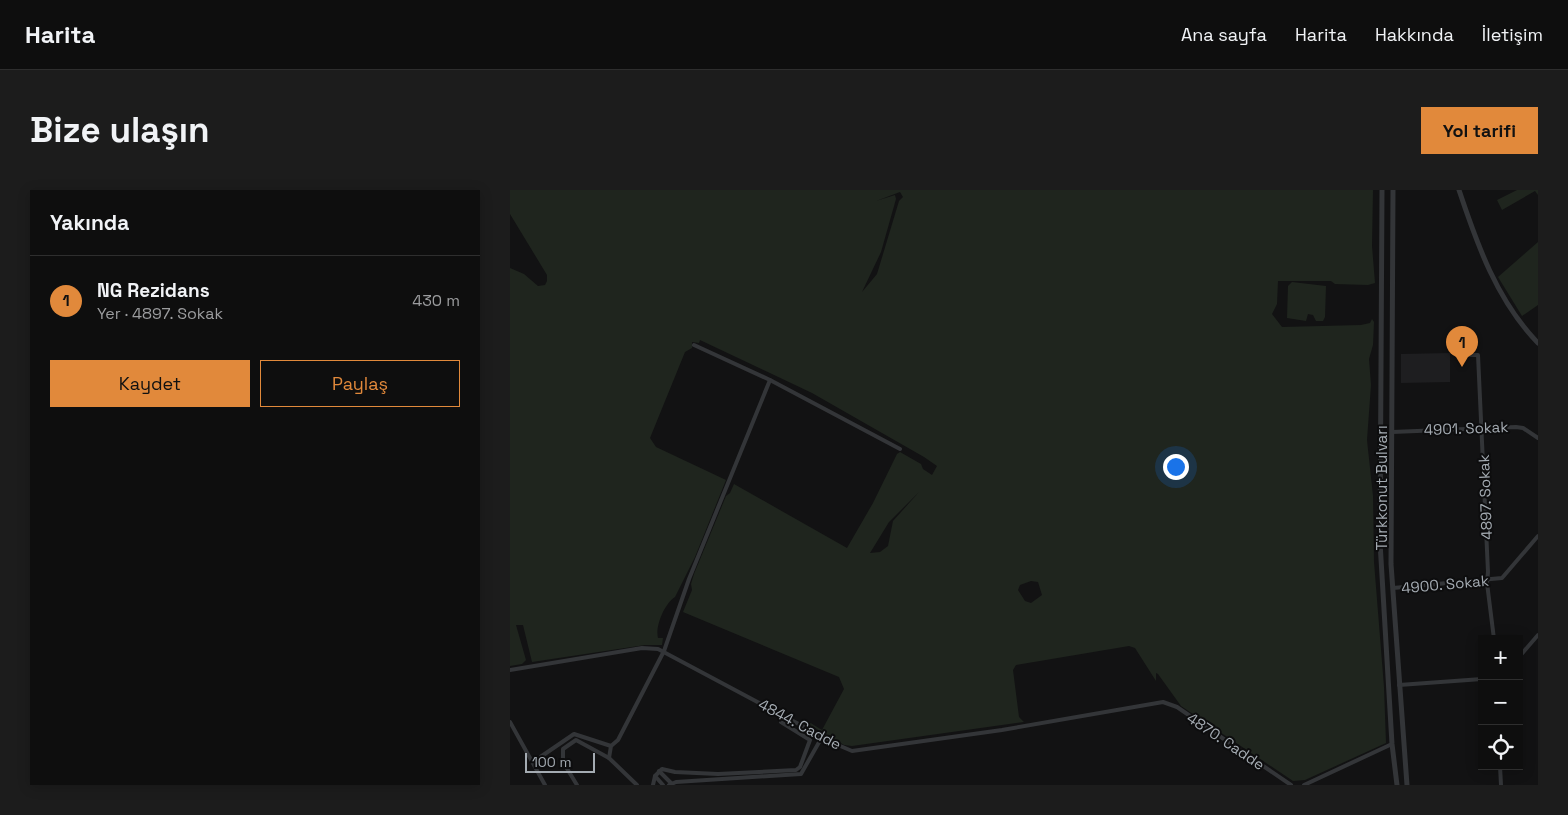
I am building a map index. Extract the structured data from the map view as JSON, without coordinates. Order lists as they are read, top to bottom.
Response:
{
  "streets": {
    "street": [
      "4901. Sokak",
      "Türkkonut Bulvarı",
      "4897. Sokak",
      "4900. Sokak",
      "4844. Cadde",
      "4870. Cadde"
    ]
  },
  "crossings": [
    ["4901. Sokak", "Türkkonut Bulvarı"],
    ["4901. Sokak", "4897. Sokak"],
    ["Türkkonut Bulvarı", "4900. Sokak"],
    ["4897. Sokak", "4900. Sokak"],
    ["4844. Cadde", "4870. Cadde"]
  ],
  "scale_bar": "100 m",
  "page": {
    "header": "Harita",
    "nav": [
      "Ana sayfa",
      "Harita",
      "Hakkında",
      "İletişim"
    ],
    "buttons": [
      "Yol tarifi",
      ["Kaydet", "Paylaş"]
    ],
    "title": "Bize ulaşın",
    "heading": "Yakında",
    "list": [
      {
        "mark": "1",
        "name": "NG Rezidans",
        "note": "Yer · 4897. Sokak",
        "value": "430 m"
      }
    ],
    "pins": "1",
    "map_buttons": ["+", "−"],
    "scale": "100 m"
  }
}
